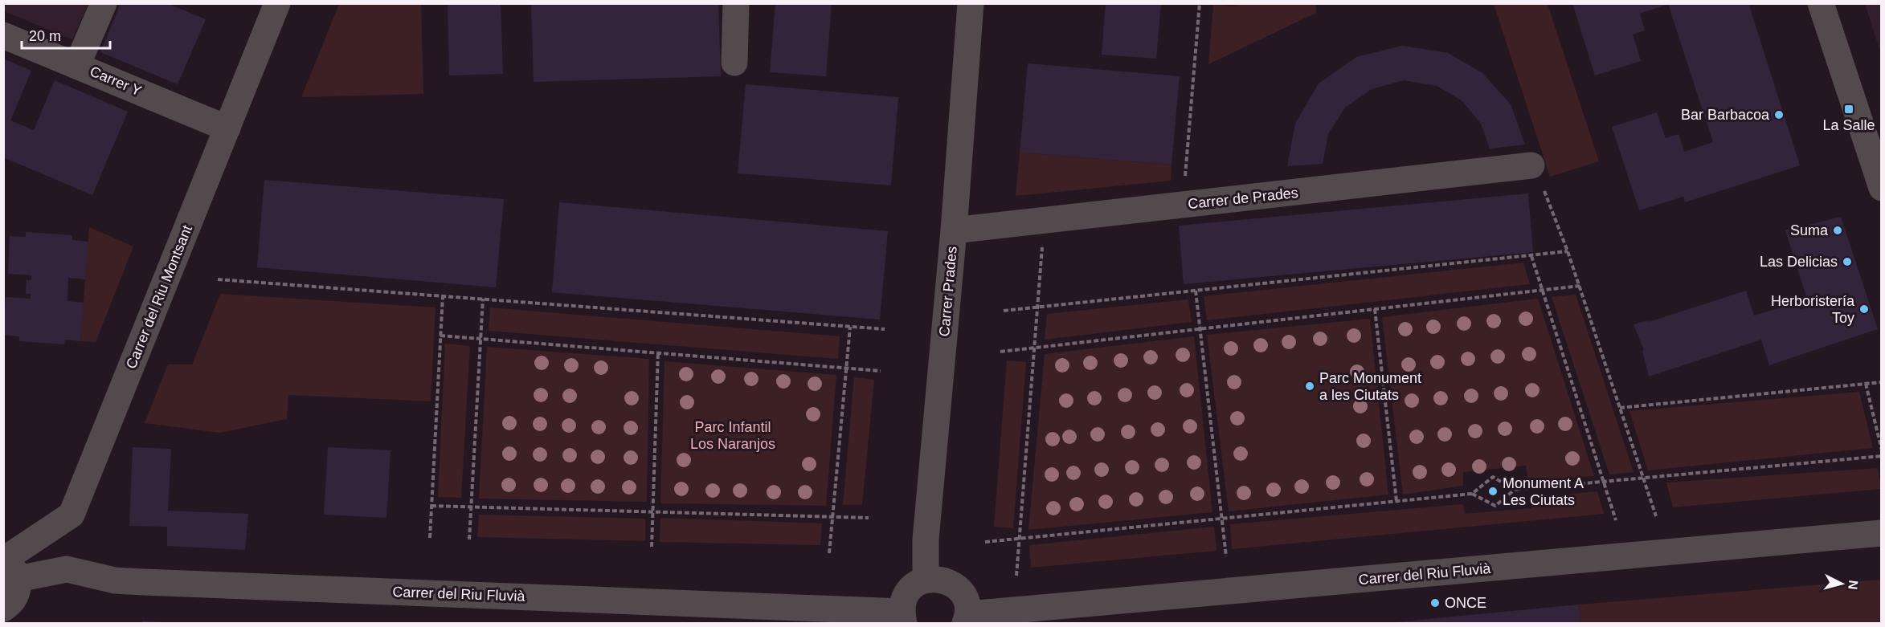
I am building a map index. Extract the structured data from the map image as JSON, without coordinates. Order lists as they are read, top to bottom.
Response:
{
  "streets": {
    "street": [
      "Carrer Y",
      "Carrer de Prades",
      "Carrer Prades",
      "Carrer del Riu Montsant",
      "Carrer del Riu Fluvià"
    ]
  },
  "crossings": [
    ["Carrer Y", "Carrer del Riu Montsant"],
    ["Carrer de Prades", "Carrer Prades"],
    ["Carrer del Riu Montsant", "Carrer del Riu Fluvià"]
  ],
  "parks": ["Parc Infantil Los Naranjos"],
  "places": {
    "transit": ["La Salle"],
    "other": [
      "Bar Barbacoa",
      "Suma",
      "Las Delicias",
      "Herboristería Toy",
      "Parc Monument a les Ciutats",
      "Monument A Les Ciutats",
      "ONCE"
    ]
  },
  "scale_bar": "20 m",
  "north": "right"
}
